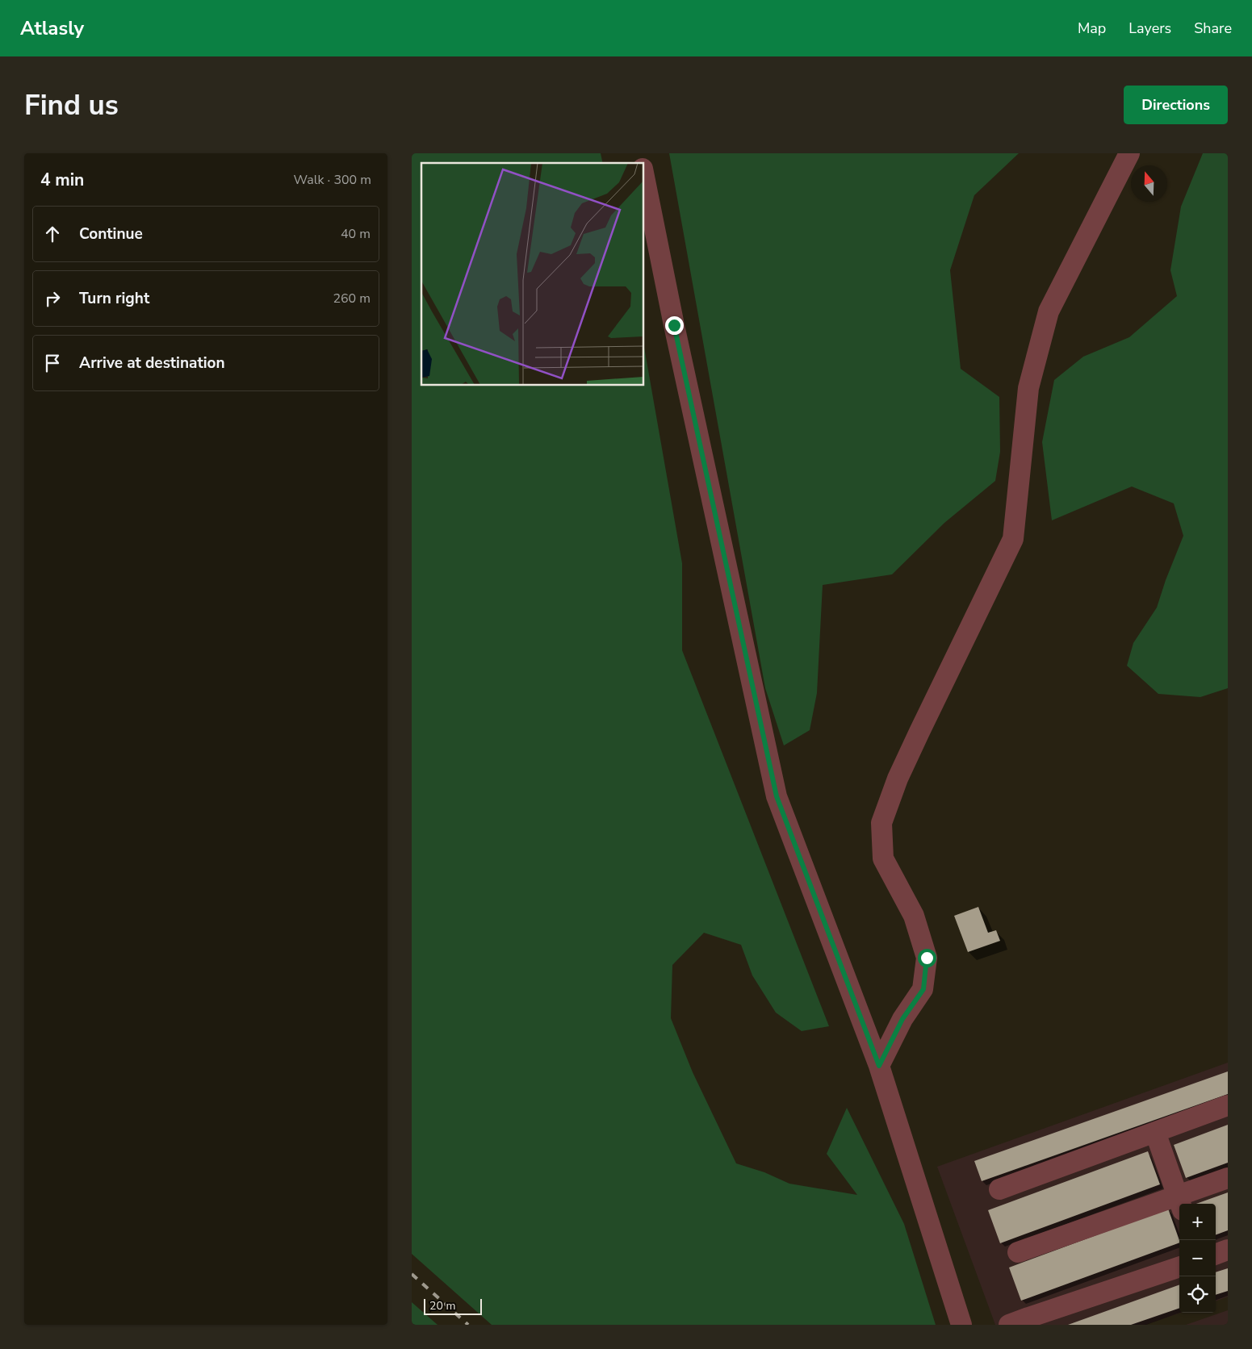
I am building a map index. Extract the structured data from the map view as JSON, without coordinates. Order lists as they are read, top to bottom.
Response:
{
  "scale_bar": "20 m",
  "north": "top",
  "page": {
    "header": "Atlasly",
    "nav": ["Map", "Layers", "Share"],
    "buttons": "Directions",
    "title": "Find us",
    "heading": ["4 min", "Walk · 300 m"],
    "list": [
      ["Continue", "40 m"],
      ["Turn right", "260 m"],
      "Arrive at destination"
    ],
    "map_buttons": ["+", "−"],
    "scale": "20 m"
  }
}
